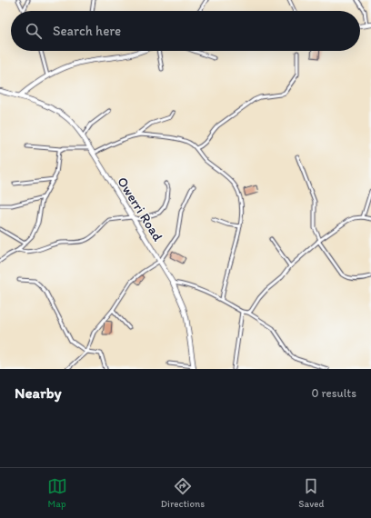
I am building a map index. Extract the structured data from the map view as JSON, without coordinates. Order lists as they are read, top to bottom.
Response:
{
  "streets": {
    "main road": ["Owerri Road"]
  },
  "page": {
    "search": "Search here",
    "heading": ["Nearby", "0 results"],
    "nav": ["Map", "Directions", "Saved"]
  }
}
